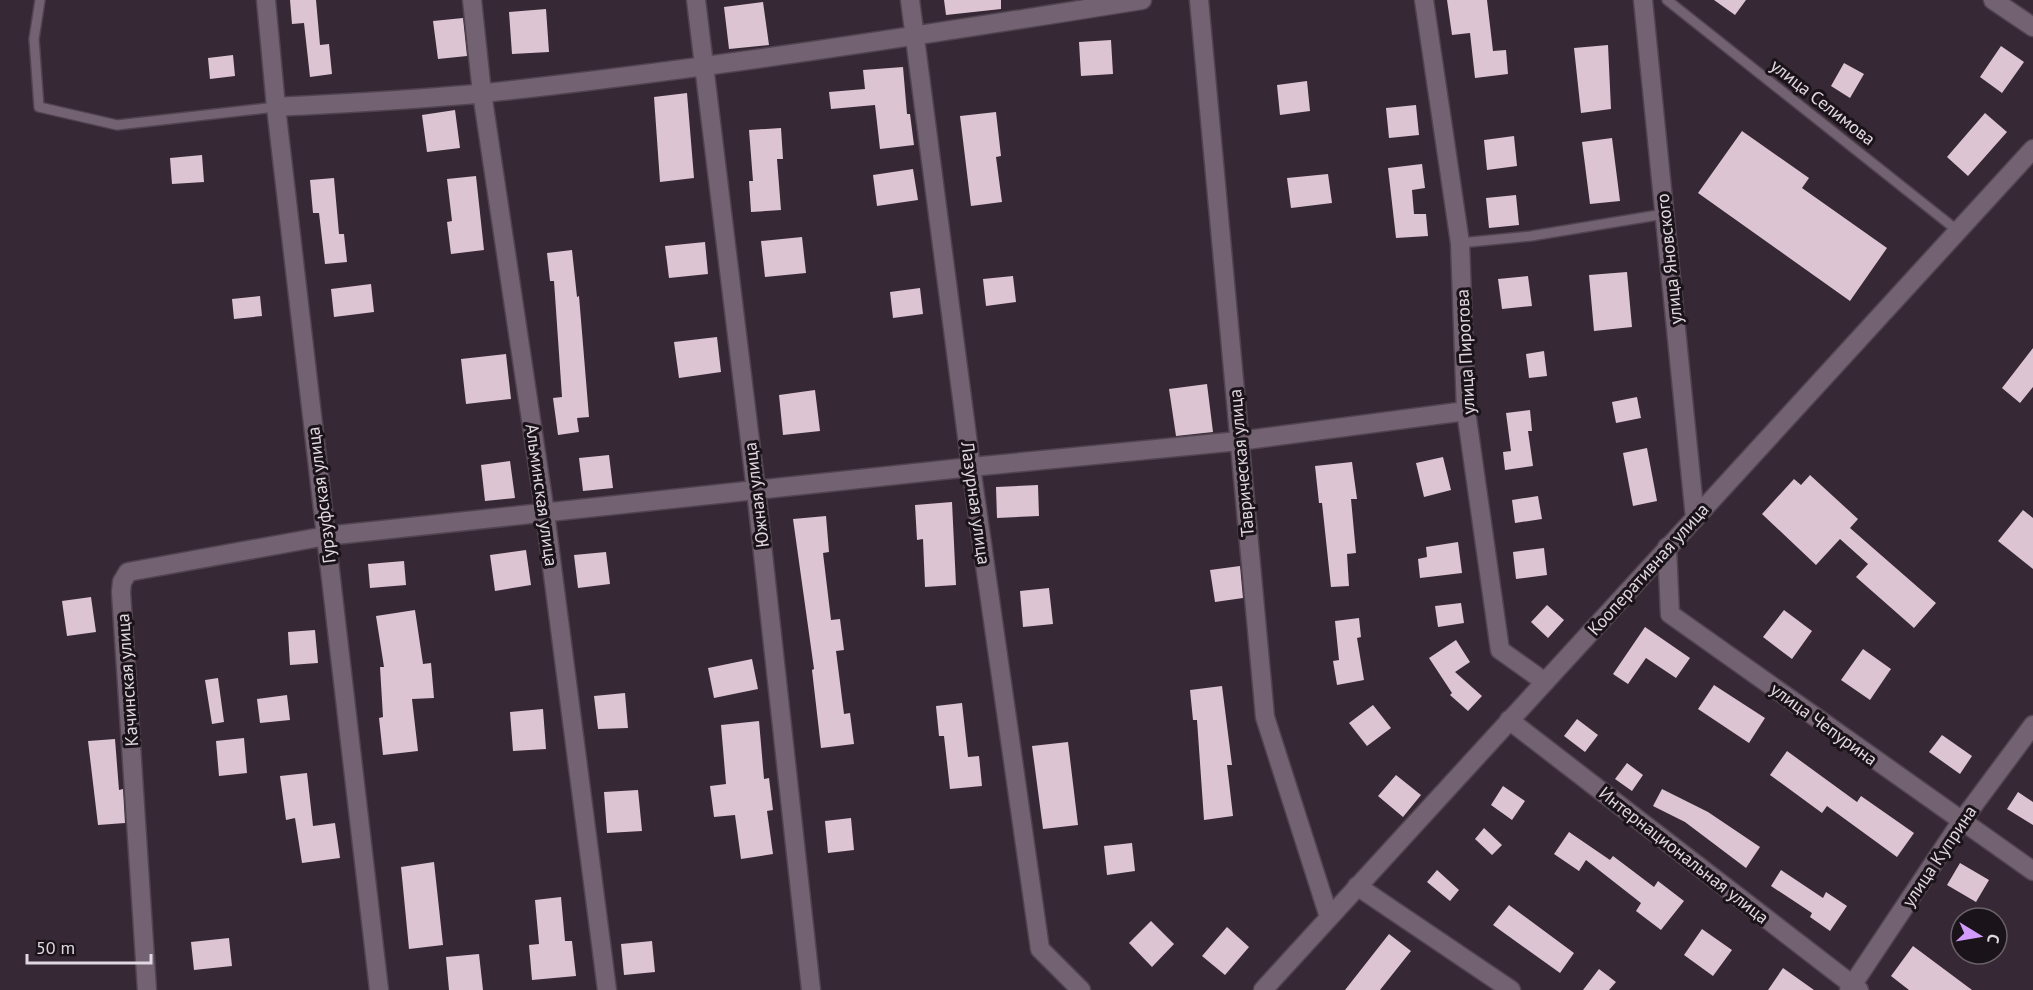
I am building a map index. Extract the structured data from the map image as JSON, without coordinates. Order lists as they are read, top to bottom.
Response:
{
  "streets": {
    "street": [
      "улица Яновского",
      "улица Пирогова",
      "Таврическая улица",
      "Гурзуфская улица",
      "Альминская улица",
      "Южная улица",
      "Лазурная улица",
      "Кооперативная улица",
      "Качинская улица",
      "улица Чепурина",
      "Интернациональная улица",
      "улица Куприна"
    ],
    "lane": ["улица Селимова"]
  },
  "crossings": [
    ["улица Селимова", "Кооперативная улица"],
    ["улица Яновского", "Кооперативная улица"],
    ["улица Пирогова", "Кооперативная улица"],
    ["улица Пирогова", "Качинская улица"],
    ["Таврическая улица", "Кооперативная улица"],
    ["Таврическая улица", "Качинская улица"],
    ["Гурзуфская улица", "Качинская улица"],
    ["Альминская улица", "Качинская улица"],
    ["Южная улица", "Качинская улица"],
    ["Лазурная улица", "Качинская улица"],
    ["Кооперативная улица", "улица Чепурина"],
    ["Кооперативная улица", "Интернациональная улица"],
    ["улица Чепурина", "улица Куприна"],
    ["Интернациональная улица", "улица Куприна"]
  ],
  "scale_bar": "50 m",
  "north": "right"
}
